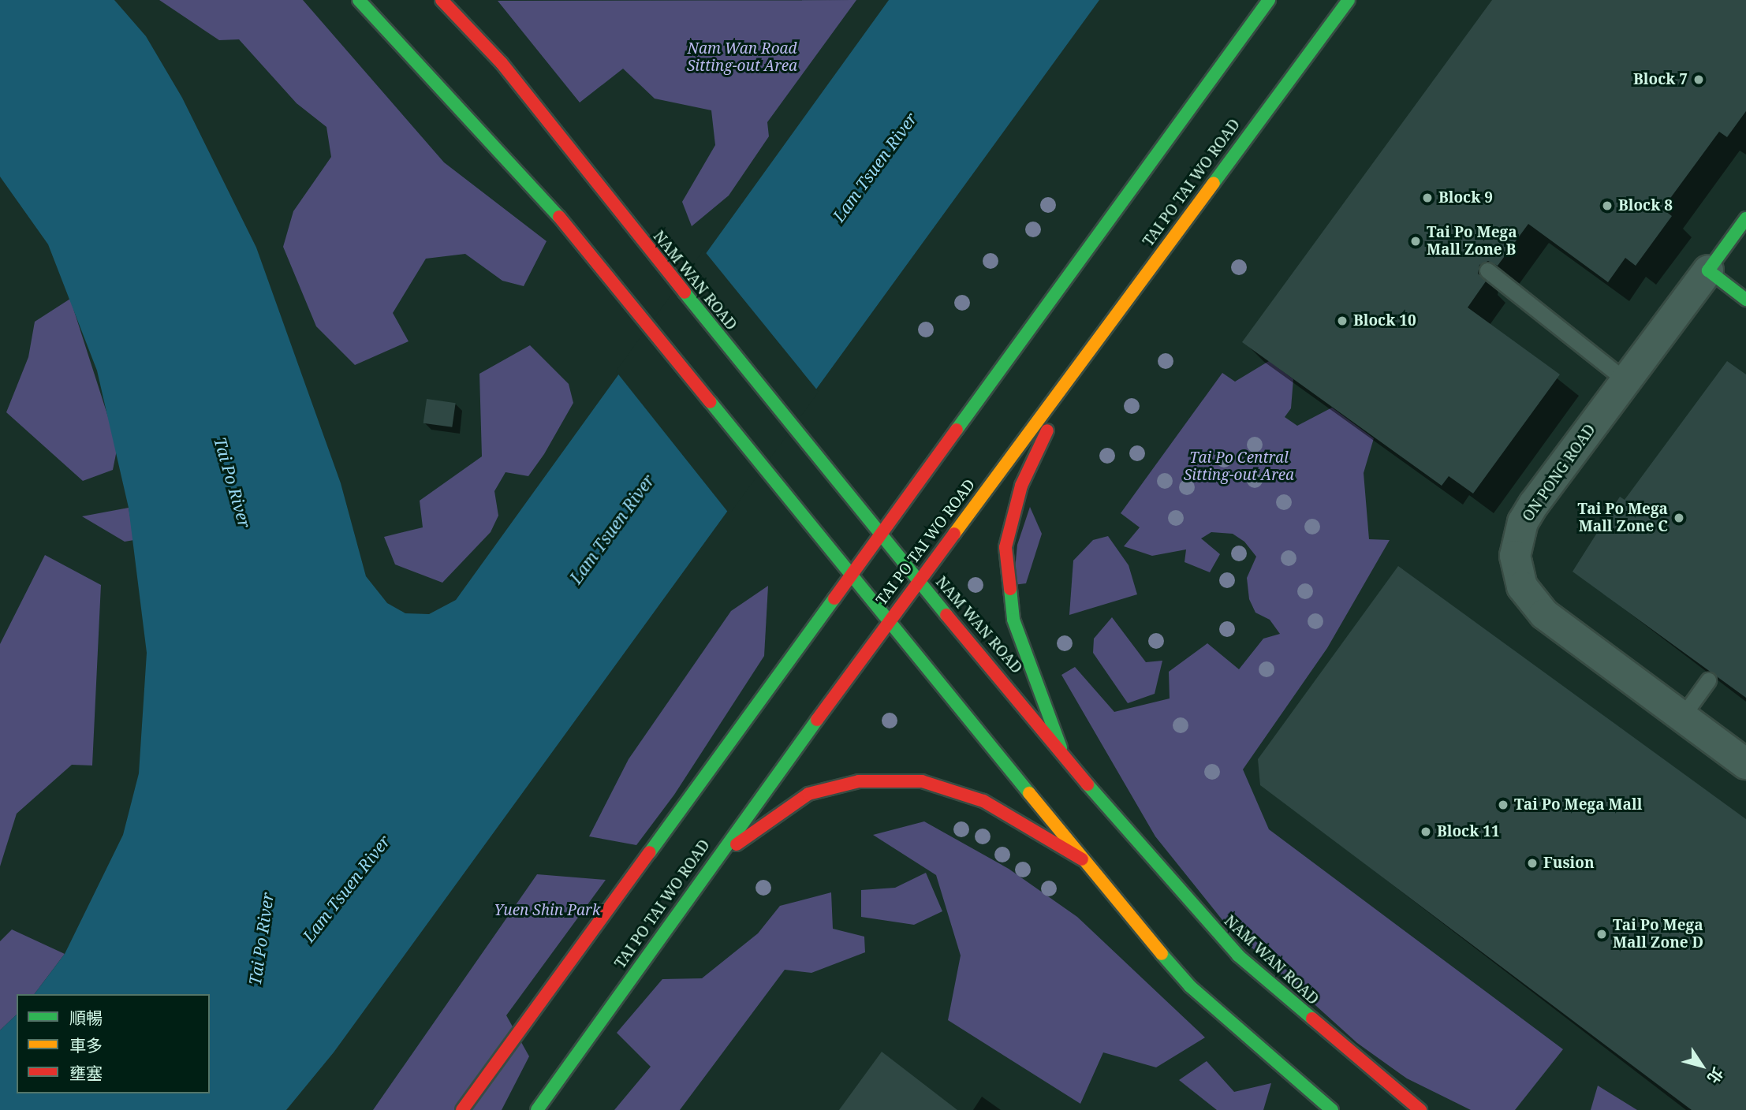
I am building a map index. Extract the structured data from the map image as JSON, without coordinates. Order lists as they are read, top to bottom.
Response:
{
  "streets": {
    "main road": ["TAI PO TAI WO ROAD", "NAM WAN ROAD", "ON PONG ROAD"]
  },
  "crossings": [
    ["TAI PO TAI WO ROAD", "NAM WAN ROAD"]
  ],
  "water": ["Lam Tsuen River", "Tai Po River"],
  "parks": ["Nam Wan Road Sitting-out Area", "Tai Po Central Sitting-out Area", "Yuen Shin Park"],
  "places": [
    "Block 7",
    "Block 9",
    "Block 8",
    "Tai Po Mega Mall Zone B",
    "Block 10",
    "Tai Po Mega Mall Zone C",
    "Tai Po Mega Mall",
    "Block 11",
    "Fusion",
    "Tai Po Mega Mall Zone D"
  ],
  "legend": ["順暢", "車多", "壅塞"],
  "north": "bottom right"
}
